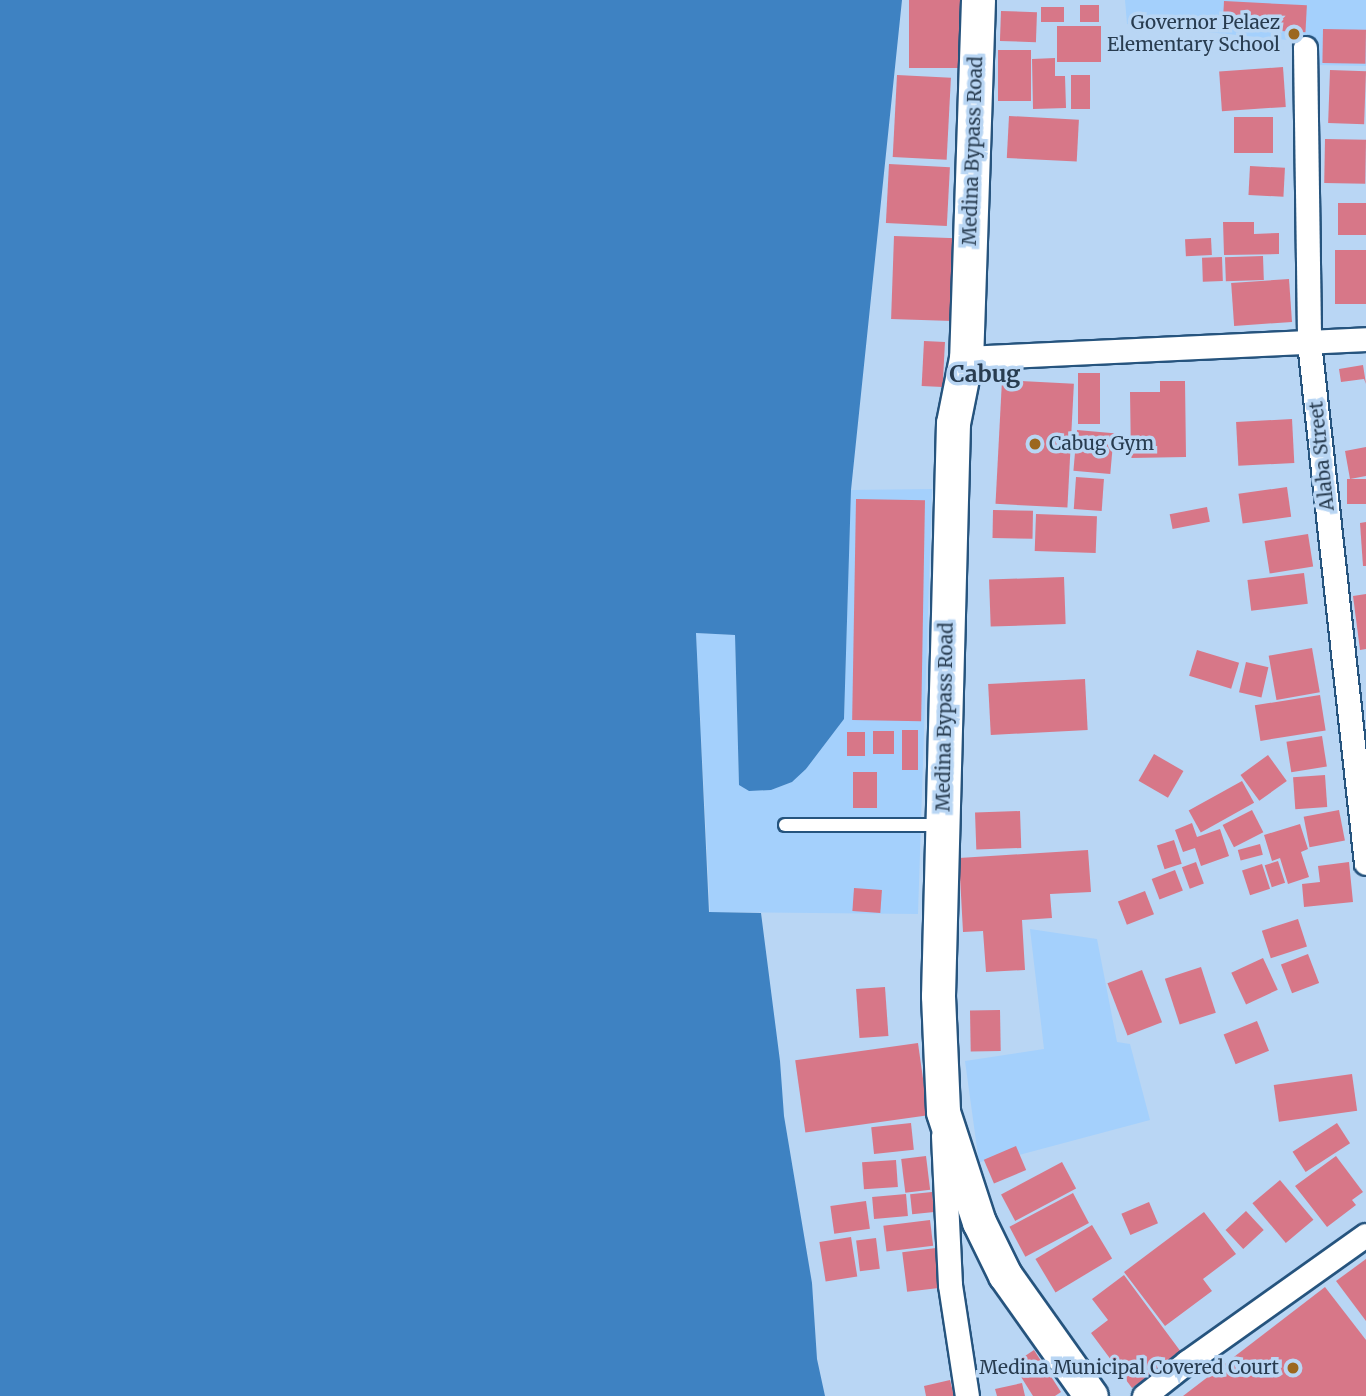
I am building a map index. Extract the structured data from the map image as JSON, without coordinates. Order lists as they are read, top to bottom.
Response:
{
  "streets": {
    "main road": ["Medina Bypass Road"],
    "street": ["Alaba Street"]
  },
  "districts": ["Cabug"],
  "places": ["Governor Pelaez Elementary School", "Cabug Gym", "Medina Municipal Covered Court"]
}
